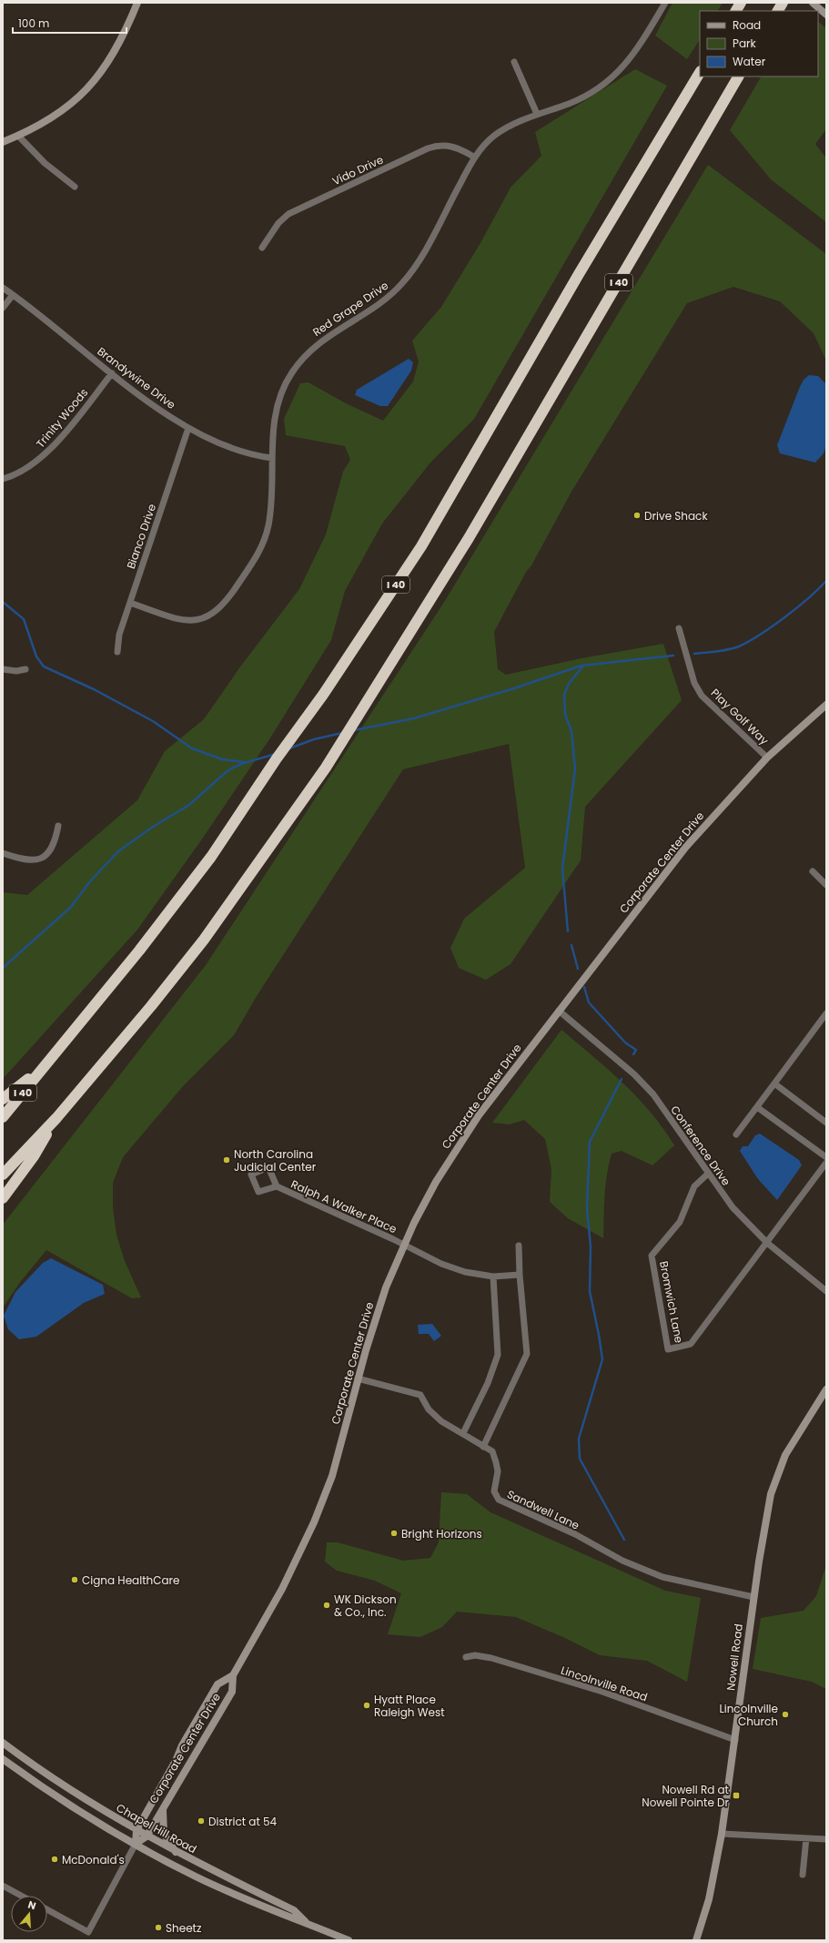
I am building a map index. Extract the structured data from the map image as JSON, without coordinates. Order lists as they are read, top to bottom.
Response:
{
  "streets": {
    "highway": ["I 40"],
    "street": [
      "Vido Drive",
      "Red Grape Drive",
      "Brandywine Drive",
      "Trinity Woods",
      "Bianco Drive",
      "Play Golf Way",
      "Corporate Center Drive",
      "Conference Drive",
      "Ralph A Walker Place",
      "Bromwich Lane",
      "Sandwell Lane",
      "Nowell Road",
      "Lincolnville Road",
      "Chapel Hill Road"
    ]
  },
  "crossings": [
    ["Vido Drive", "Red Grape Drive"],
    ["Red Grape Drive", "Brandywine Drive"],
    ["Red Grape Drive", "Bianco Drive"],
    ["Brandywine Drive", "Trinity Woods"],
    ["Brandywine Drive", "Bianco Drive"],
    ["Play Golf Way", "Corporate Center Drive"],
    ["Corporate Center Drive", "Conference Drive"],
    ["Corporate Center Drive", "Ralph A Walker Place"],
    ["Corporate Center Drive", "Sandwell Lane"],
    ["Corporate Center Drive", "Chapel Hill Road"],
    ["Conference Drive", "Bromwich Lane"],
    ["Sandwell Lane", "Nowell Road"],
    ["Nowell Road", "Lincolnville Road"]
  ],
  "places": {
    "other": [
      "Drive Shack",
      "North Carolina Judicial Center",
      "Bright Horizons",
      "Cigna HealthCare",
      "WK Dickson & Co., Inc.",
      "Hyatt Place Raleigh West",
      "Lincolnville Church",
      "District at 54",
      "McDonald's",
      "Sheetz"
    ],
    "transit": ["Nowell Rd at Nowell Pointe Dr"]
  },
  "legend": ["Road", "Park", "Water"],
  "scale_bar": "100 m",
  "north": "top"
}
